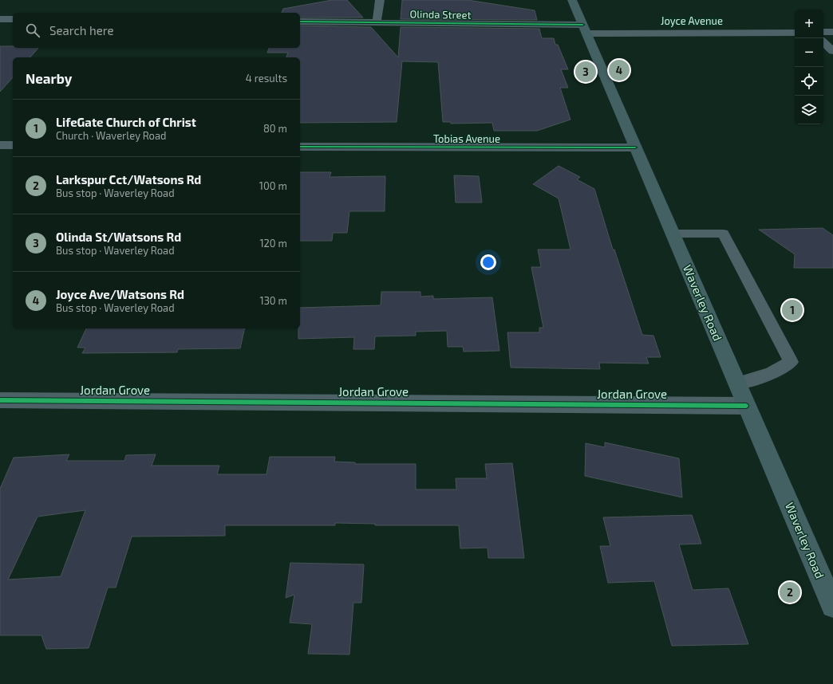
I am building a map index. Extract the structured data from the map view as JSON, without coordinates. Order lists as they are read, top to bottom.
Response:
{
  "streets": {
    "main road": ["Waverley Road"],
    "street": [
      "Olinda Street",
      "Joyce Avenue",
      "Tobias Avenue",
      "Jordan Grove"
    ]
  },
  "crossings": [
    ["Olinda Street", "Joyce Avenue"],
    ["Olinda Street", "Waverley Road"],
    ["Joyce Avenue", "Waverley Road"],
    ["Tobias Avenue", "Waverley Road"],
    ["Waverley Road", "Jordan Grove"]
  ],
  "page": {
    "map_buttons": ["+", "−"],
    "search": "Search here",
    "heading": ["Nearby", "4 results"],
    "pins": [
      "4",
      "3",
      "1",
      "2"
    ],
    "list": [
      {
        "mark": "1",
        "name": "LifeGate Church of Christ",
        "note": "Church · Waverley Road",
        "value": "80 m"
      },
      {
        "mark": "2",
        "name": "Larkspur Cct/Watsons Rd",
        "note": "Bus stop · Waverley Road",
        "value": "100 m"
      },
      {
        "mark": "3",
        "name": "Olinda St/Watsons Rd",
        "note": "Bus stop · Waverley Road",
        "value": "120 m"
      },
      {
        "mark": "4",
        "name": "Joyce Ave/Watsons Rd",
        "note": "Bus stop · Waverley Road",
        "value": "130 m"
      }
    ]
  }
}
